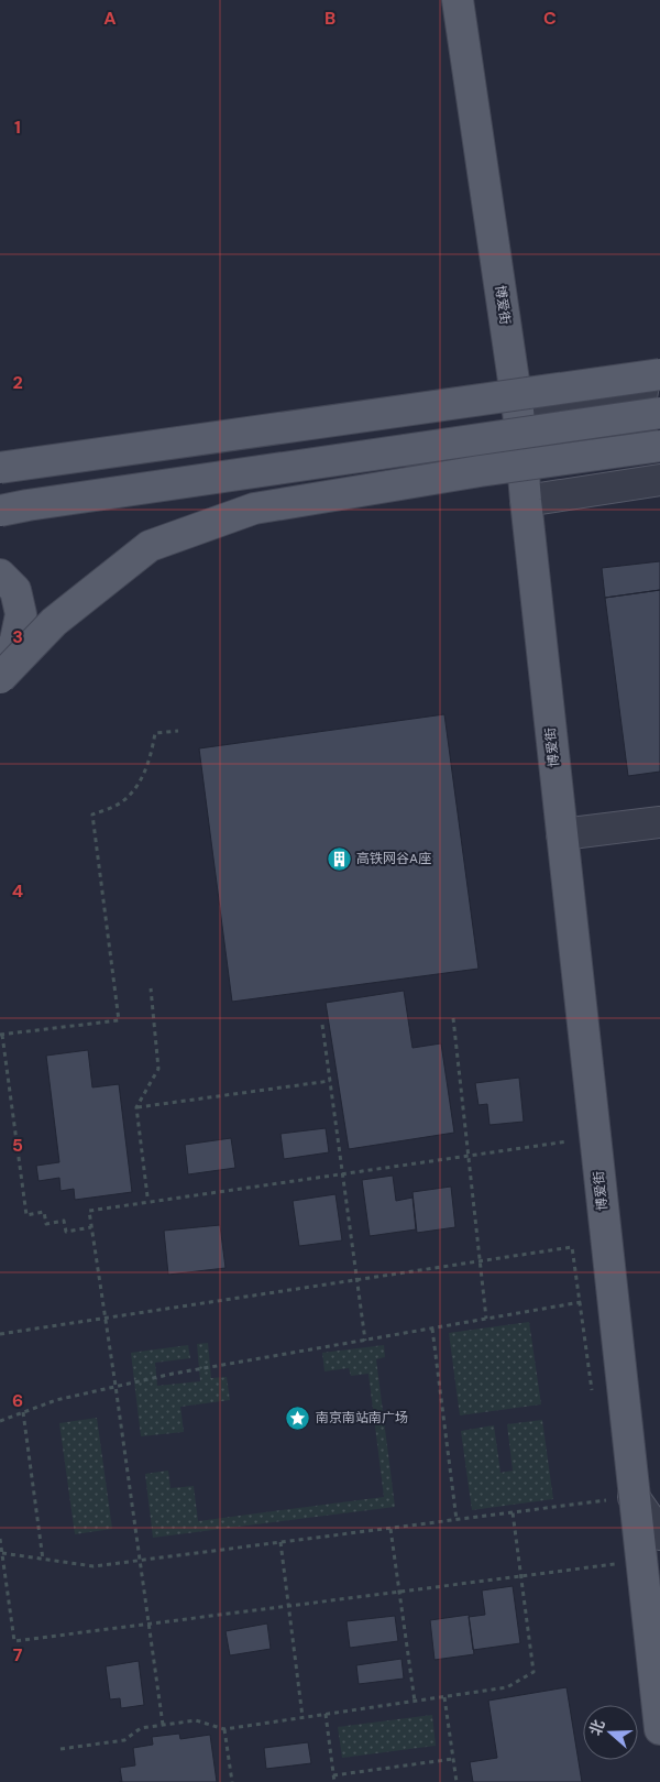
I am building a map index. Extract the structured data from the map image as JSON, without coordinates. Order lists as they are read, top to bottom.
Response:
{
  "streets": {
    "main road": ["博爱街"]
  },
  "places": {
    "building": ["高铁网谷A座"],
    "place": ["南京南站南广场"]
  },
  "north": "left",
  "grid": {
    "columns": ["A", "B", "C"],
    "rows": [
      "1",
      "2",
      "3",
      "4",
      "5",
      "6",
      "7"
    ]
  }
}
